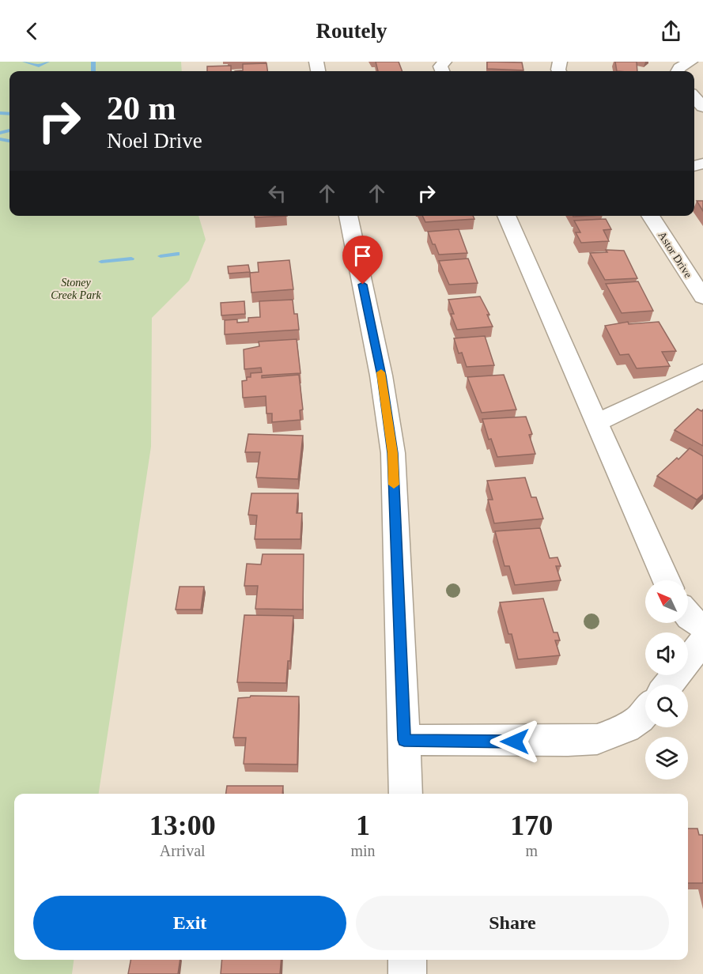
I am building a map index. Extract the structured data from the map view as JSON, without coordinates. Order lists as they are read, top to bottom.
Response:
{
  "streets": {
    "street": ["Astor Drive"]
  },
  "parks": ["Stoney Creek Park"],
  "north": "top left",
  "page": {
    "header": "Routely",
    "turn": ["20 m", "Noel Drive"],
    "eta": [
      "13:00",
      "Arrival",
      "1",
      "min",
      "170",
      "m"
    ],
    "buttons": ["Exit", "Share"]
  }
}
